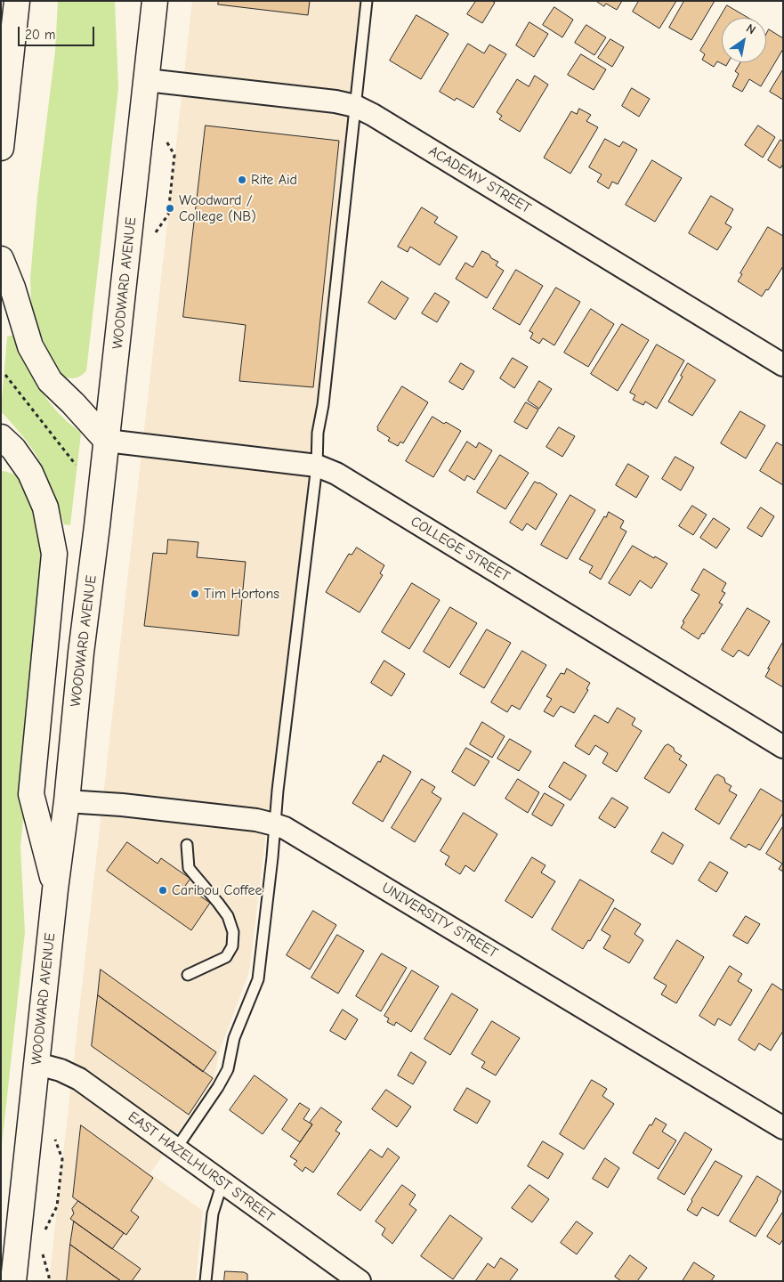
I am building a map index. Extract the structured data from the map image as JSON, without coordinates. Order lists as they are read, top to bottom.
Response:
{
  "streets": {
    "main road": ["WOODWARD AVENUE"],
    "street": [
      "ACADEMY STREET",
      "COLLEGE STREET",
      "UNIVERSITY STREET",
      "EAST HAZELHURST STREET"
    ]
  },
  "crossings": [
    ["ACADEMY STREET", "WOODWARD AVENUE"],
    ["WOODWARD AVENUE", "COLLEGE STREET"],
    ["WOODWARD AVENUE", "UNIVERSITY STREET"],
    ["WOODWARD AVENUE", "EAST HAZELHURST STREET"]
  ],
  "places": [
    "Rite Aid",
    "Woodward / College (NB)",
    "Tim Hortons",
    "Caribou Coffee"
  ],
  "scale_bar": "20 m",
  "north": "top right"
}
